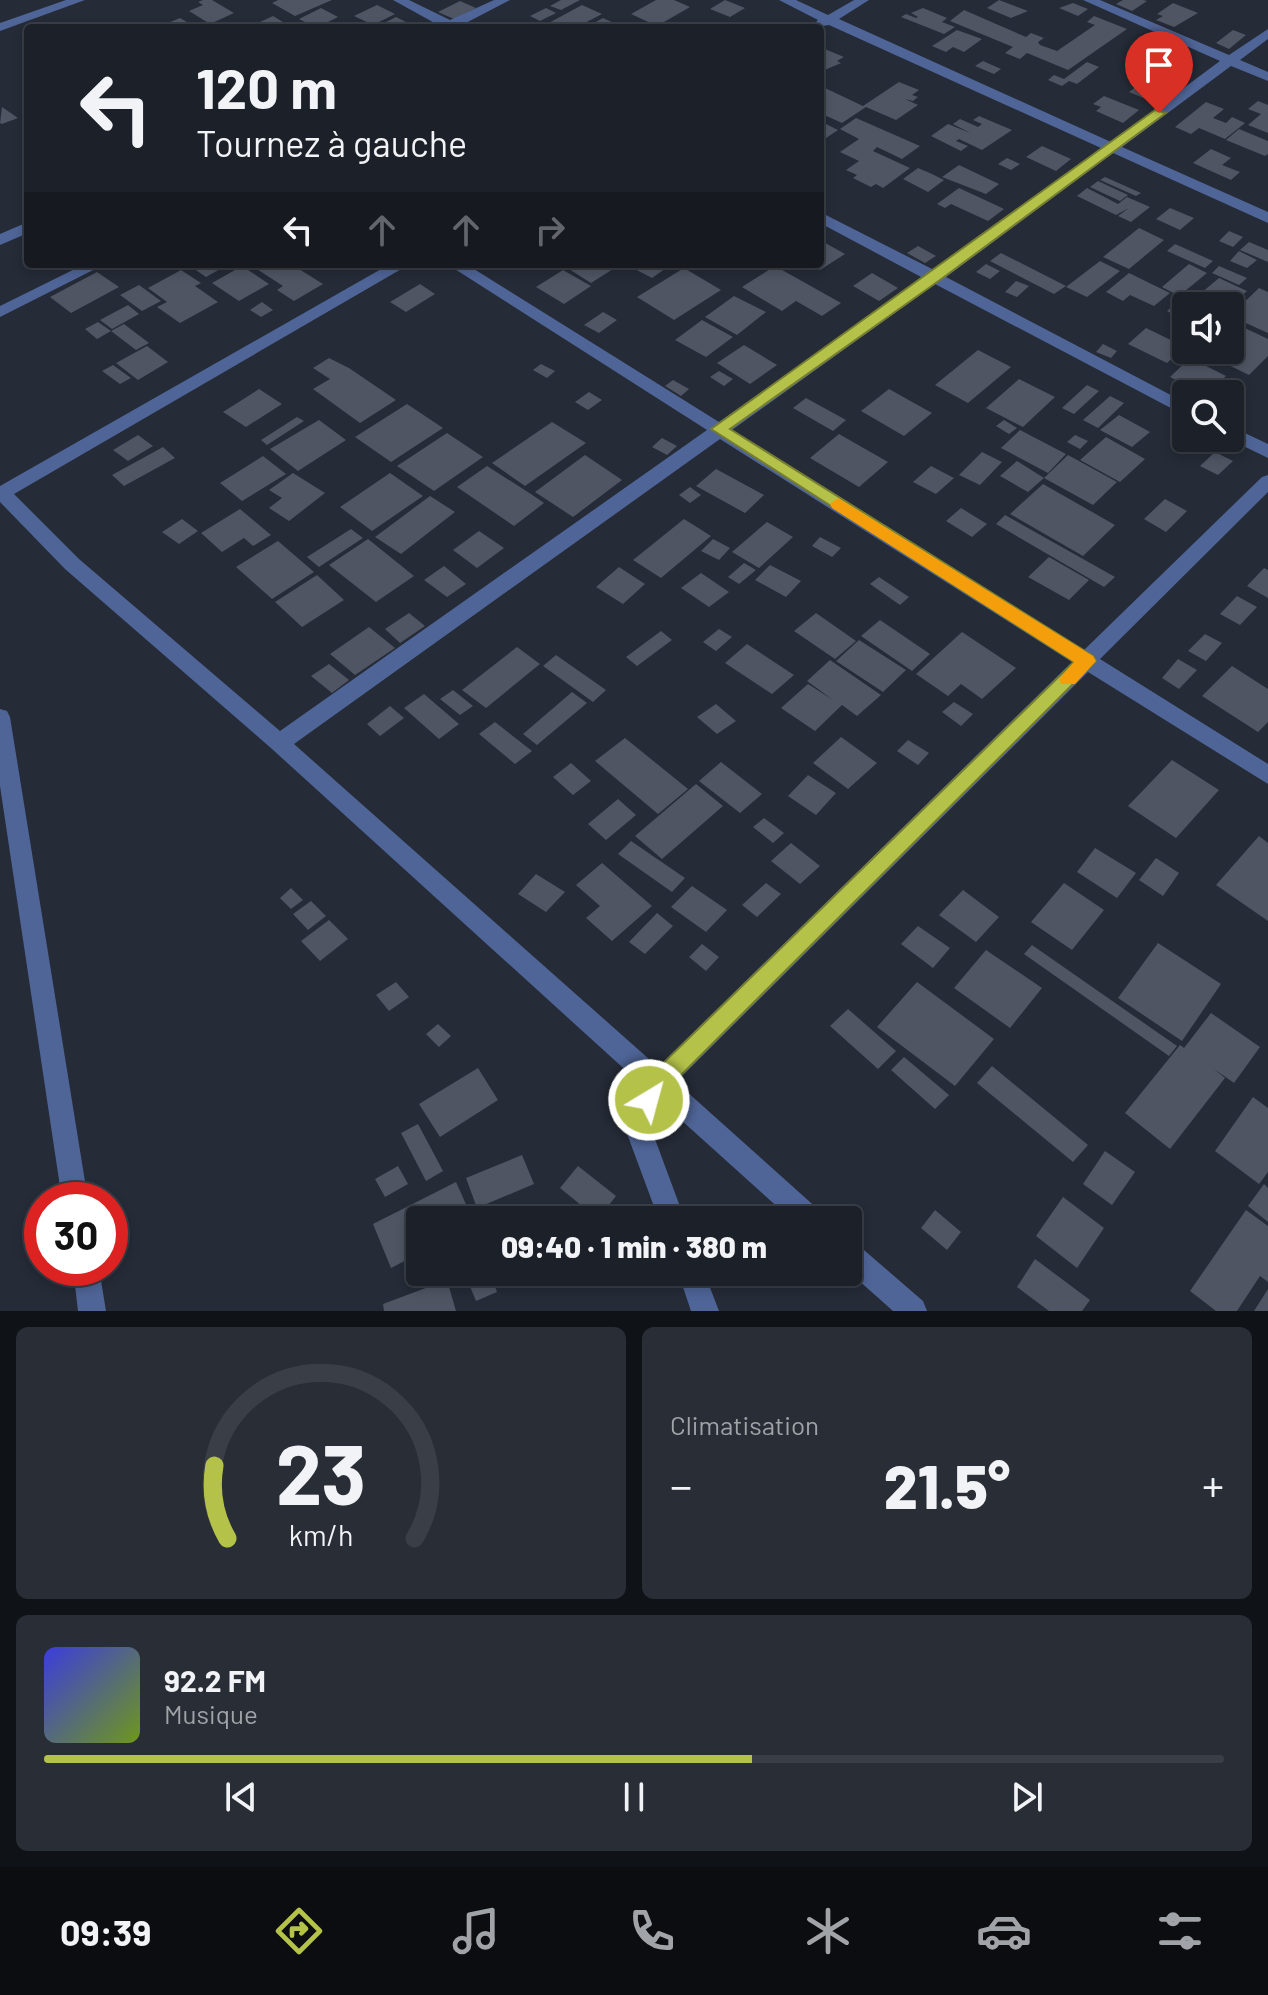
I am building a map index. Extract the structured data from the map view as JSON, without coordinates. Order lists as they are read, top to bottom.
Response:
{
  "page": {
    "turn": ["120 m", "Tournez à gauche"],
    "limit": "30",
    "trip": "09:40 · 1 min · 380 m",
    "tile": "Climatisation",
    "heat": ["−", "21.5°", "+"],
    "song": ["92.2 FM", "Musique"],
    "tabs": "09:39",
    "gauge": ["23", "km/h"]
  }
}
